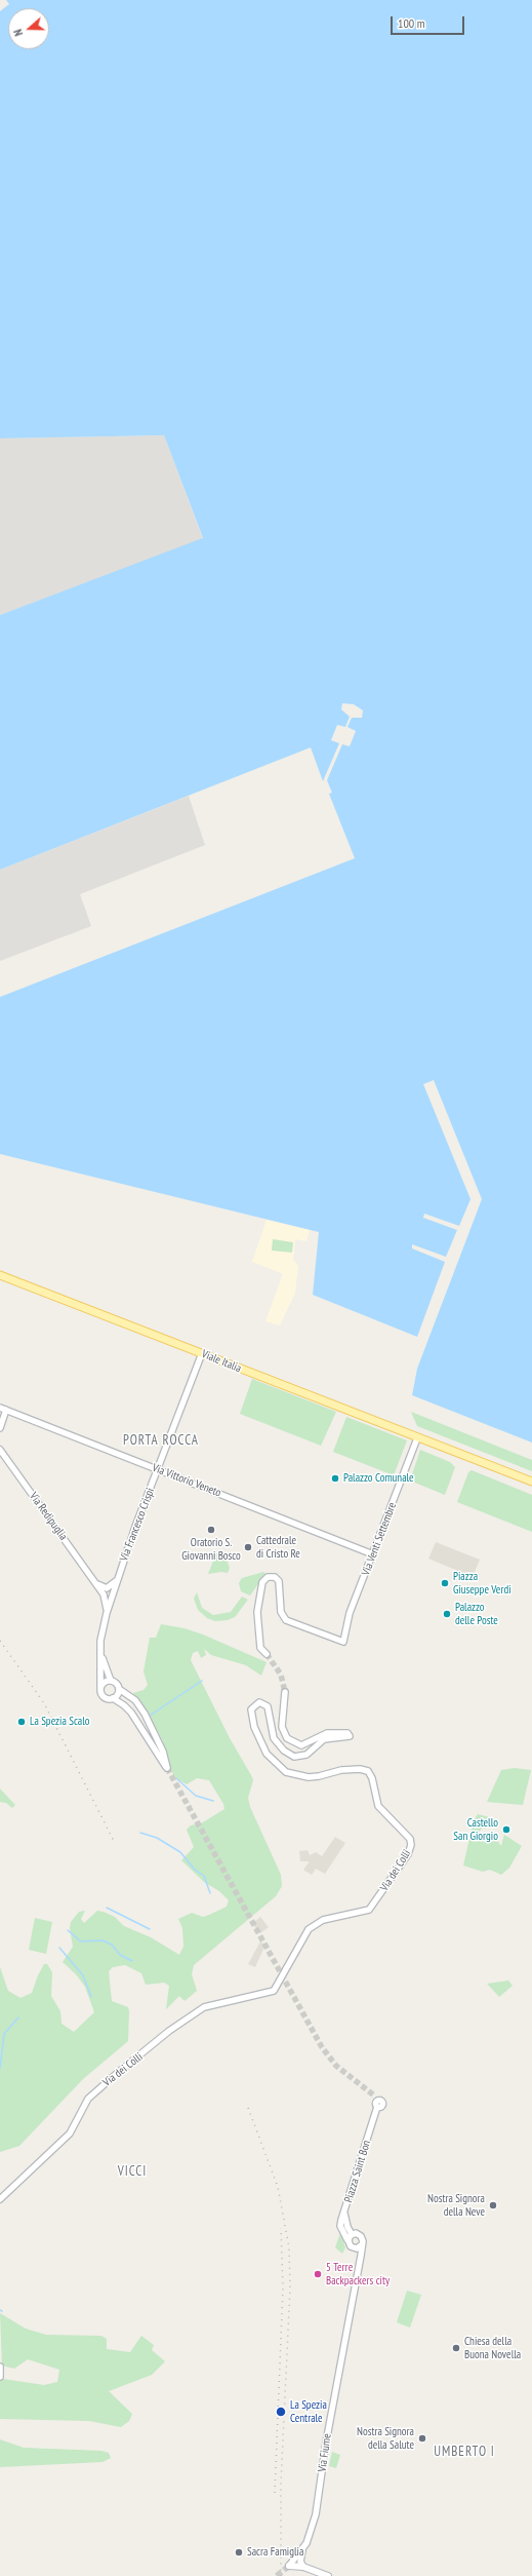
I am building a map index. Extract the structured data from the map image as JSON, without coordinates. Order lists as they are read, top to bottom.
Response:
{
  "streets": {
    "main road": ["Viale Italia"],
    "street": [
      "Via Vittorio Veneto",
      "Via Redipuglia",
      "Via Francesco Crispi",
      "Via Venti Settembre",
      "Via dei Colli",
      "Piazza Saint Bon",
      "Via Fiume"
    ]
  },
  "crossings": [
    ["Viale Italia", "Via Francesco Crispi"],
    ["Viale Italia", "Via Venti Settembre"],
    ["Via Vittorio Veneto", "Via Francesco Crispi"],
    ["Via Vittorio Veneto", "Via Venti Settembre"],
    ["Via Redipuglia", "Via Francesco Crispi"],
    ["Piazza Saint Bon", "Via Fiume"]
  ],
  "districts": ["PORTA ROCCA", "VICCI", "UMBERTO I"],
  "places": [
    "Palazzo Comunale",
    "Oratorio S. Giovanni Bosco",
    "Cattedrale di Cristo Re",
    "Piazza Giuseppe Verdi",
    "Palazzo delle Poste",
    "La Spezia Scalo",
    "Castello San Giorgio",
    "Nostra Signora della Neve",
    "5 Terre Backpackers city",
    "Chiesa della Buona Novella",
    "La Spezia Centrale",
    "Nostra Signora della Salute",
    "Sacra Famiglia"
  ],
  "scale_bar": "100 m",
  "north": "left"
}
